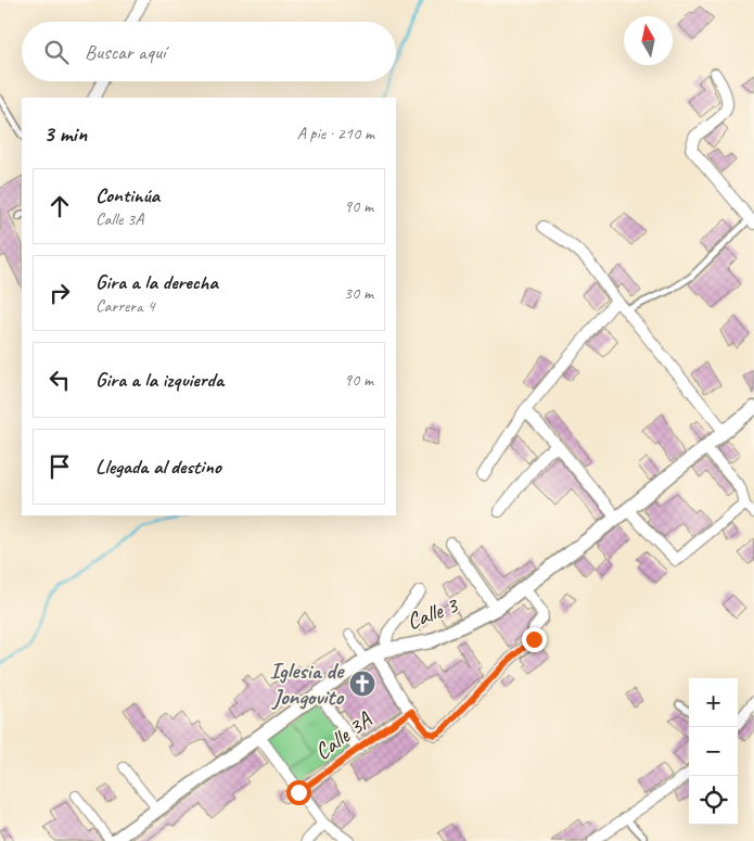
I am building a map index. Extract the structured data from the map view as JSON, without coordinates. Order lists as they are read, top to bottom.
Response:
{
  "streets": {
    "street": ["Calle 3", "Calle 3A"]
  },
  "places": {
    "church": ["Iglesia de Jongovito"]
  },
  "north": "top",
  "page": {
    "search": "Buscar aquí",
    "heading": ["3 min", "A pie · 210 m"],
    "list": [
      ["Continúa", "Calle 3A", "90 m"],
      ["Gira a la derecha", "Carrera 4", "30 m"],
      ["Gira a la izquierda", "90 m"],
      "Llegada al destino"
    ],
    "map_buttons": ["+", "−"]
  }
}
